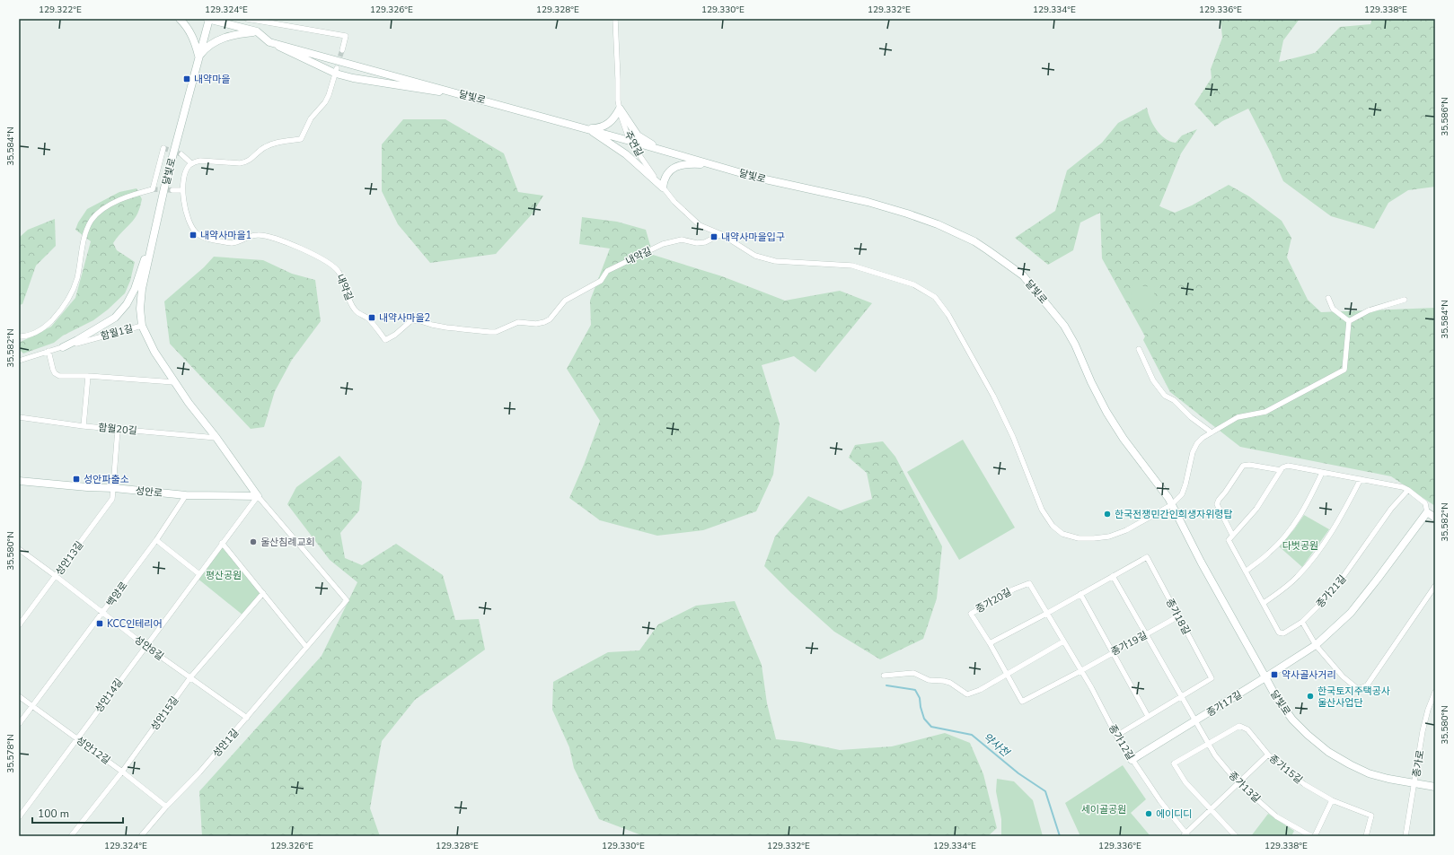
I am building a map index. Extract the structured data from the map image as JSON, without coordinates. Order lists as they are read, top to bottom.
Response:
{
  "streets": {
    "main road": [
      "달빛로",
      "함월1길",
      "성안로",
      "종가17길"
    ],
    "street": [
      "주연길",
      "내약길",
      "함월20길",
      "성안13길",
      "종가21길",
      "백양로",
      "종가20길",
      "종가18길",
      "종가19길",
      "성안8길",
      "성안14길",
      "성안15길",
      "종가12길",
      "성안1길",
      "성안12길",
      "종가로",
      "종가15길",
      "종가13길"
    ]
  },
  "crossings": [
    ["달빛로", "주연길"],
    ["달빛로", "함월1길"],
    ["달빛로", "종가17길"],
    ["달빛로", "종가로"],
    ["주연길", "내약길"],
    ["함월1길", "함월20길"],
    ["함월1길", "성안로"],
    ["함월1길", "성안14길"],
    ["함월1길", "성안1길"],
    ["함월20길", "성안13길"],
    ["성안로", "성안13길"],
    ["성안로", "백양로"],
    ["성안로", "성안14길"],
    ["성안로", "성안1길"],
    ["성안13길", "성안8길"],
    ["백양로", "성안8길"],
    ["백양로", "성안12길"],
    ["종가20길", "종가18길"],
    ["종가20길", "종가19길"],
    ["종가20길", "종가12길"],
    ["종가18길", "종가19길"],
    ["종가18길", "종가12길"],
    ["종가18길", "종가13길"],
    ["종가19길", "종가12길"],
    ["성안8길", "성안14길"],
    ["성안8길", "성안15길"],
    ["성안8길", "성안1길"],
    ["성안14길", "성안1길"],
    ["성안14길", "성안12길"],
    ["종가17길", "종가12길"],
    ["종가17길", "종가13길"],
    ["성안15길", "성안12길"],
    ["성안1길", "성안12길"],
    ["종가15길", "종가13길"]
  ],
  "water": ["약사천"],
  "parks": ["다벗공원", "평산공원", "세이골공원"],
  "places": {
    "transit": [
      "내약마을",
      "내약사마을1",
      "내약사마을입구",
      "내약사마을2",
      "성안파출소",
      "KCC인테리어",
      "약사골사거리"
    ],
    "other": [
      "한국전쟁민간인희생자위령탑",
      "울산침례교회",
      "한국토지주택공사 울산사업단",
      "에이디디"
    ]
  },
  "scale_bar": "100 m",
  "coordinates": [
    "129.322°E",
    "129.324°E",
    "129.326°E",
    "129.328°E",
    "129.330°E",
    "129.332°E",
    "129.334°E",
    "129.336°E",
    "129.338°E",
    "35.586°N",
    "35.584°N",
    "35.582°N",
    "35.580°N",
    "35.578°N"
  ]
}
